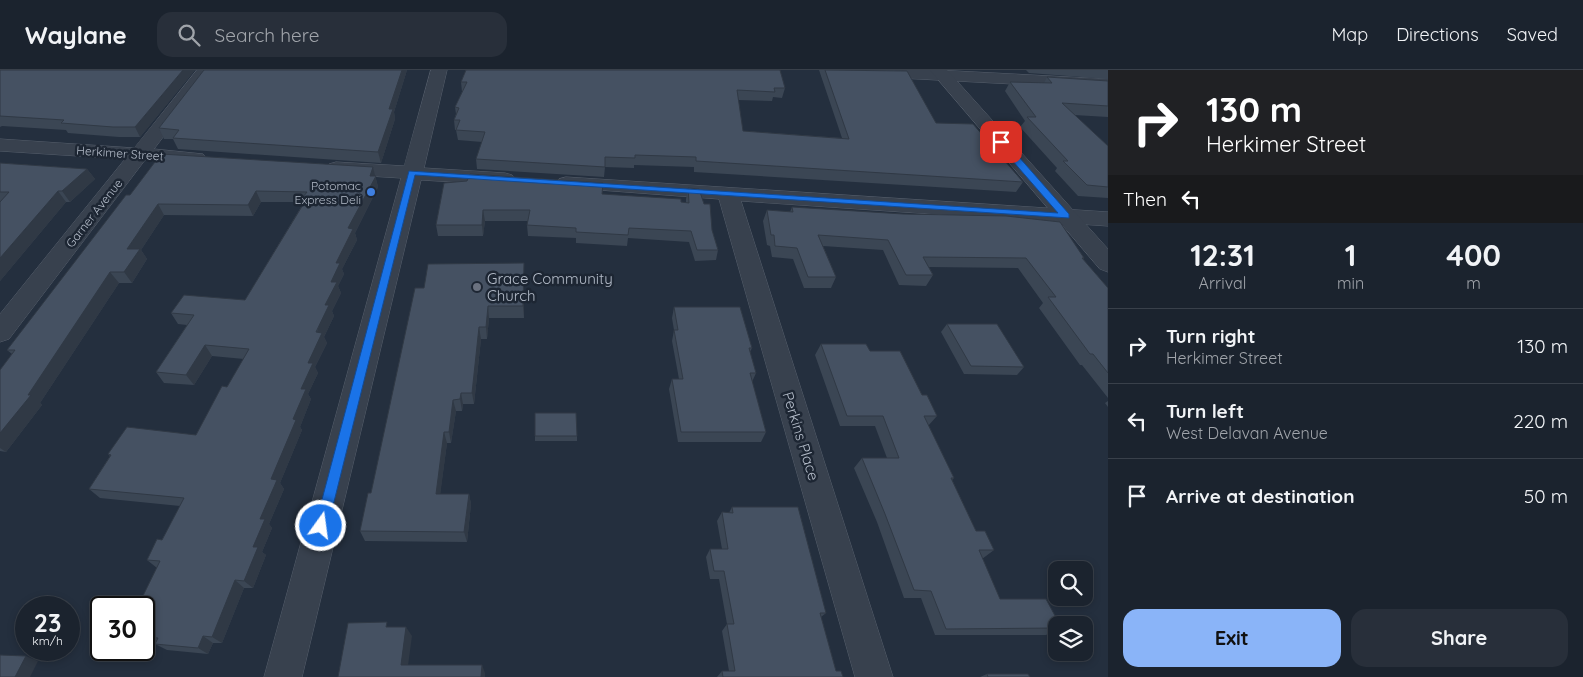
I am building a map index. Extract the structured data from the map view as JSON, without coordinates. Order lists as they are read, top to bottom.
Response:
{
  "streets": {
    "street": ["Herkimer Street", "Garner Avenue", "Perkins Place"]
  },
  "crossings": [
    ["Herkimer Street", "Garner Avenue"]
  ],
  "places": ["Potomac Express Deli", "Grace Community Church"],
  "page": {
    "header": "Waylane",
    "search": "Search here",
    "nav": ["Map", "Directions", "Saved"],
    "turn": ["130 m", "Herkimer Street"],
    "then": "Then",
    "eta": [
      "12:31",
      "Arrival",
      "1",
      "min",
      "400",
      "m"
    ],
    "list": [
      {
        "name": "Turn right",
        "note": "Herkimer Street",
        "value": "130 m"
      },
      {
        "name": "Turn left",
        "note": "West Delavan Avenue",
        "value": "220 m"
      },
      {
        "name": "Arrive at destination",
        "value": "50 m"
      }
    ],
    "speed": "23 km/h",
    "limit": "30",
    "buttons": ["Exit", "Share"]
  }
}
